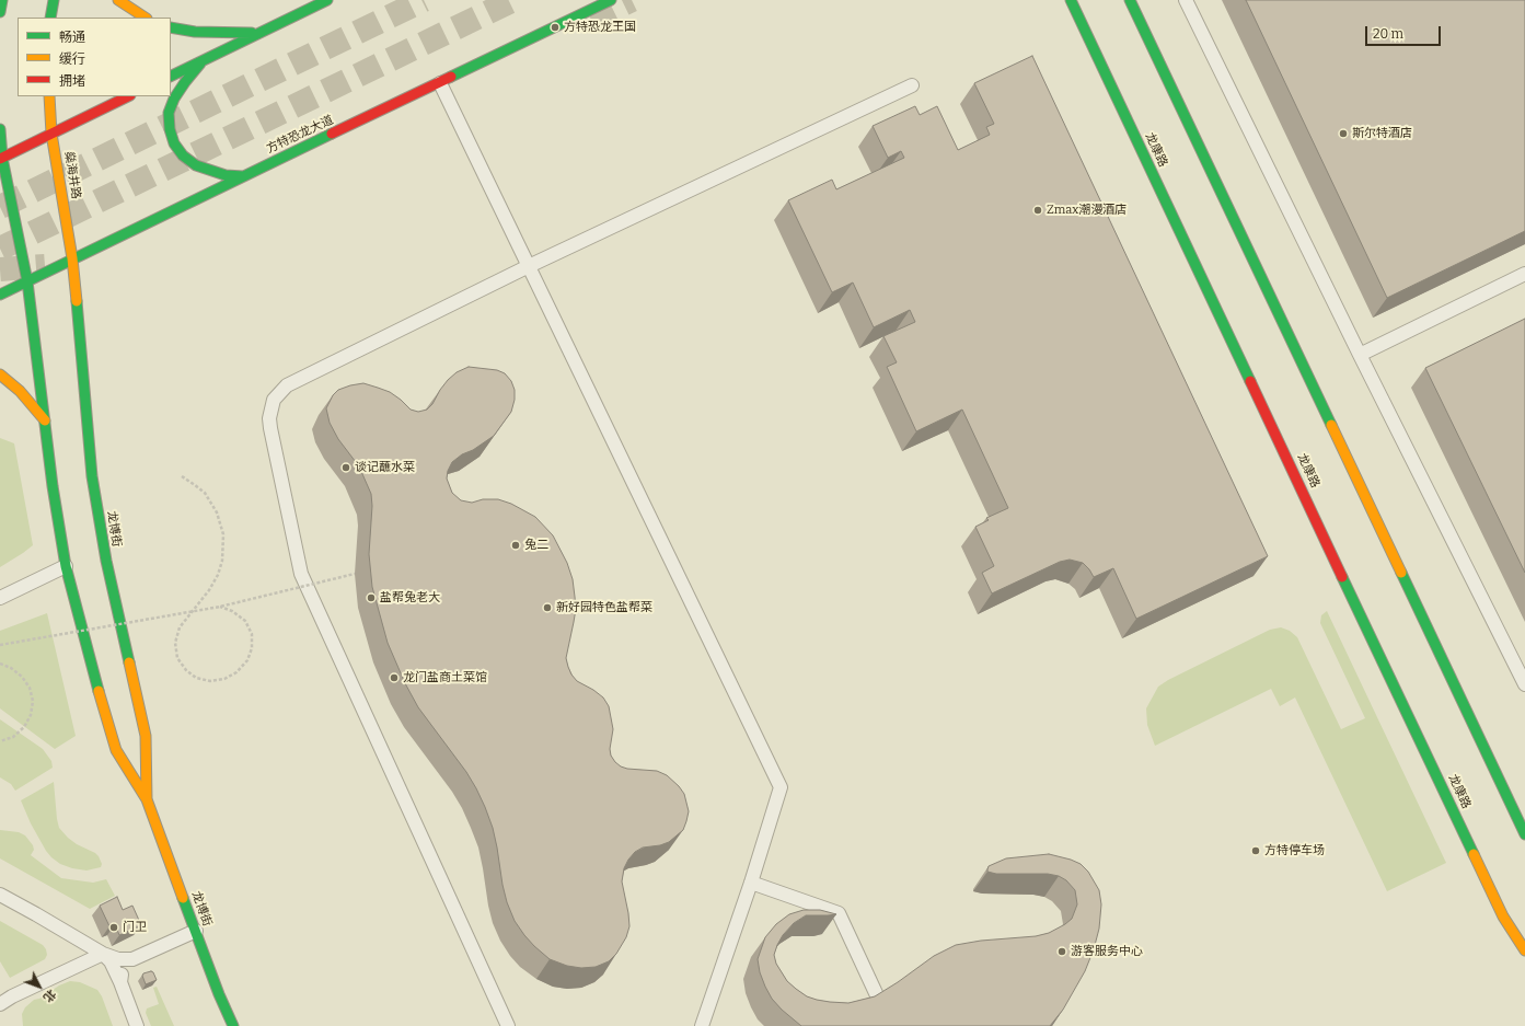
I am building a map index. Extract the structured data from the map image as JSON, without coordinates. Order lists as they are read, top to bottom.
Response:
{
  "streets": {
    "main road": [
      "方特恐龙大道",
      "龙康路",
      "燊海井路",
      "龙博街"
    ]
  },
  "crossings": [
    ["方特恐龙大道", "燊海井路"],
    ["方特恐龙大道", "龙博街"],
    ["燊海井路", "龙博街"]
  ],
  "places": [
    "方特恐龙王国",
    "斯尔特酒店",
    "Zmax潮漫酒店",
    "谈记蘸水菜",
    "兔二",
    "盐帮兔老大",
    "新好园特色盐帮菜",
    "龙门盐商土菜馆",
    "方特停车场",
    "门卫",
    "游客服务中心"
  ],
  "legend": ["畅通", "缓行", "拥堵"],
  "scale_bar": "20 m",
  "north": "bottom right"
}
